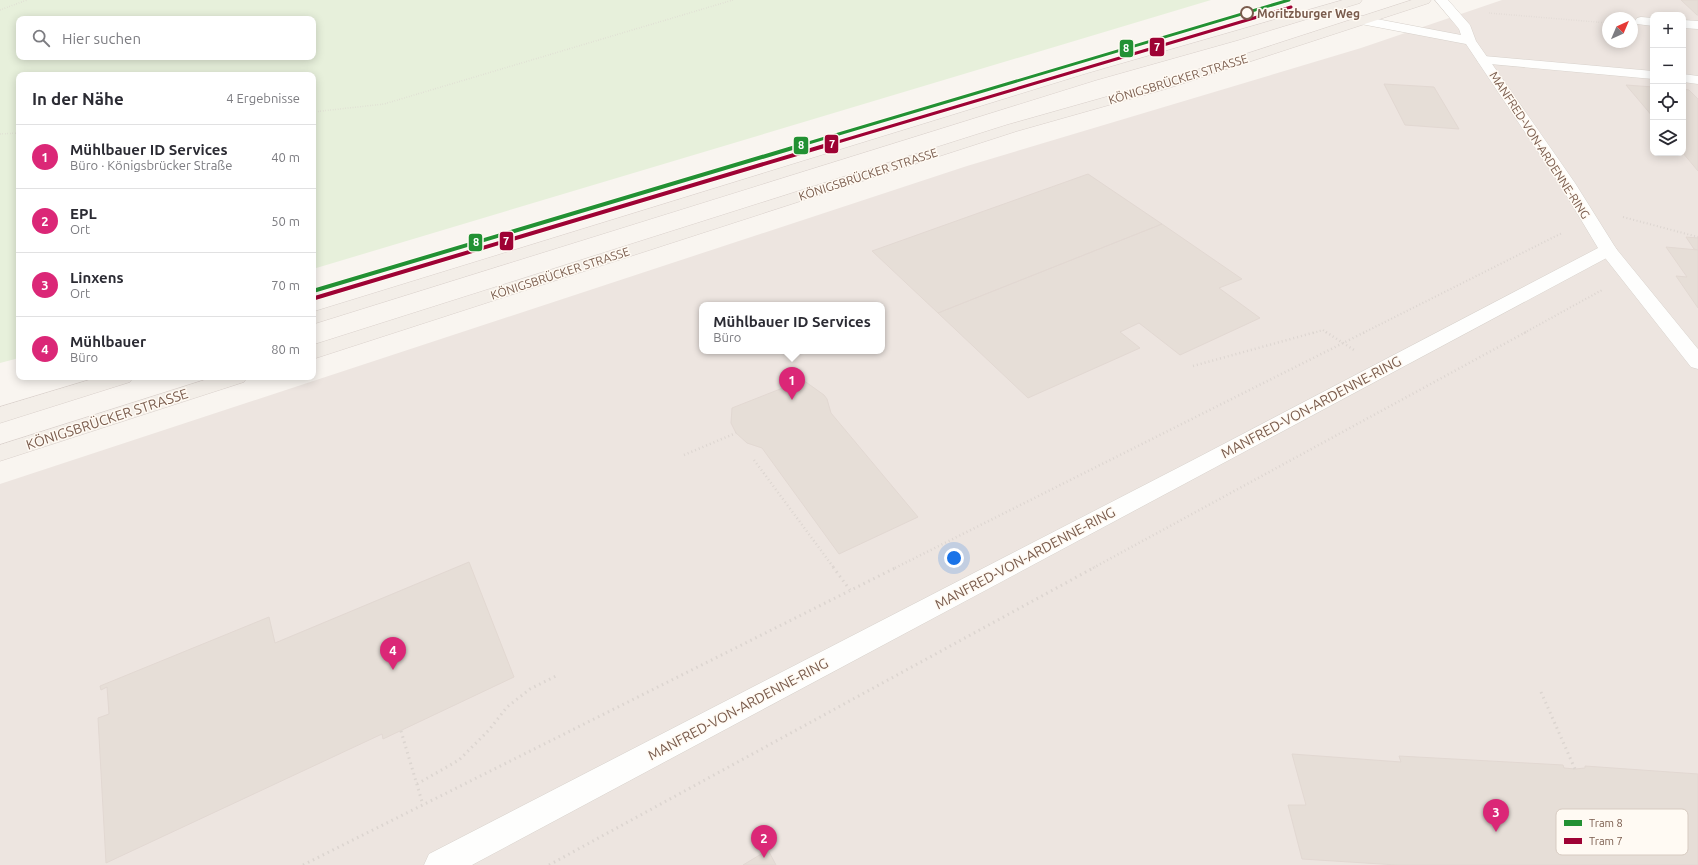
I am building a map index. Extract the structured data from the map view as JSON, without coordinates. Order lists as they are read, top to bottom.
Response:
{
  "streets": {
    "main road": ["KÖNIGSBRÜCKER STRASSE"],
    "street": ["MANFRED-VON-ARDENNE-RING"]
  },
  "places": ["Moritzburger Weg"],
  "lines": ["tram line 8", "tram line 7"],
  "legend": ["Tram 8", "Tram 7"],
  "north": "top right",
  "page": {
    "map_buttons": ["+", "−"],
    "search": "Hier suchen",
    "heading": ["In der Nähe", "4 Ergebnisse"],
    "list": [
      {
        "mark": "1",
        "name": "Mühlbauer ID Services",
        "note": "Büro · Königsbrücker Straße",
        "value": "40 m"
      },
      {
        "mark": "2",
        "name": "EPL",
        "note": "Ort",
        "value": "50 m"
      },
      {
        "mark": "3",
        "name": "Linxens",
        "note": "Ort",
        "value": "70 m"
      },
      {
        "mark": "4",
        "name": "Mühlbauer",
        "note": "Büro",
        "value": "80 m"
      }
    ],
    "popup": ["Mühlbauer ID Services", "Büro"],
    "pins": [
      "1",
      "4",
      "3",
      "2"
    ]
  }
}
